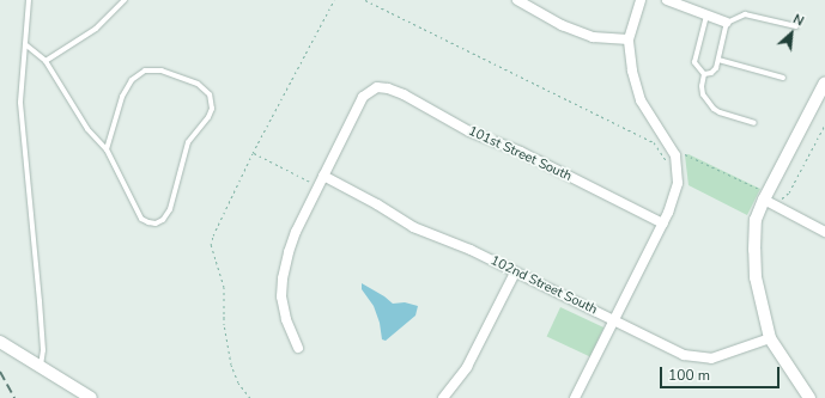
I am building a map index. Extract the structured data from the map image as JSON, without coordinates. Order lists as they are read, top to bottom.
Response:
{
  "streets": {
    "street": ["101st Street South", "102nd Street South"]
  },
  "crossings": [
    ["101st Street South", "102nd Street South"]
  ],
  "scale_bar": "100 m",
  "north": "top right"
}
